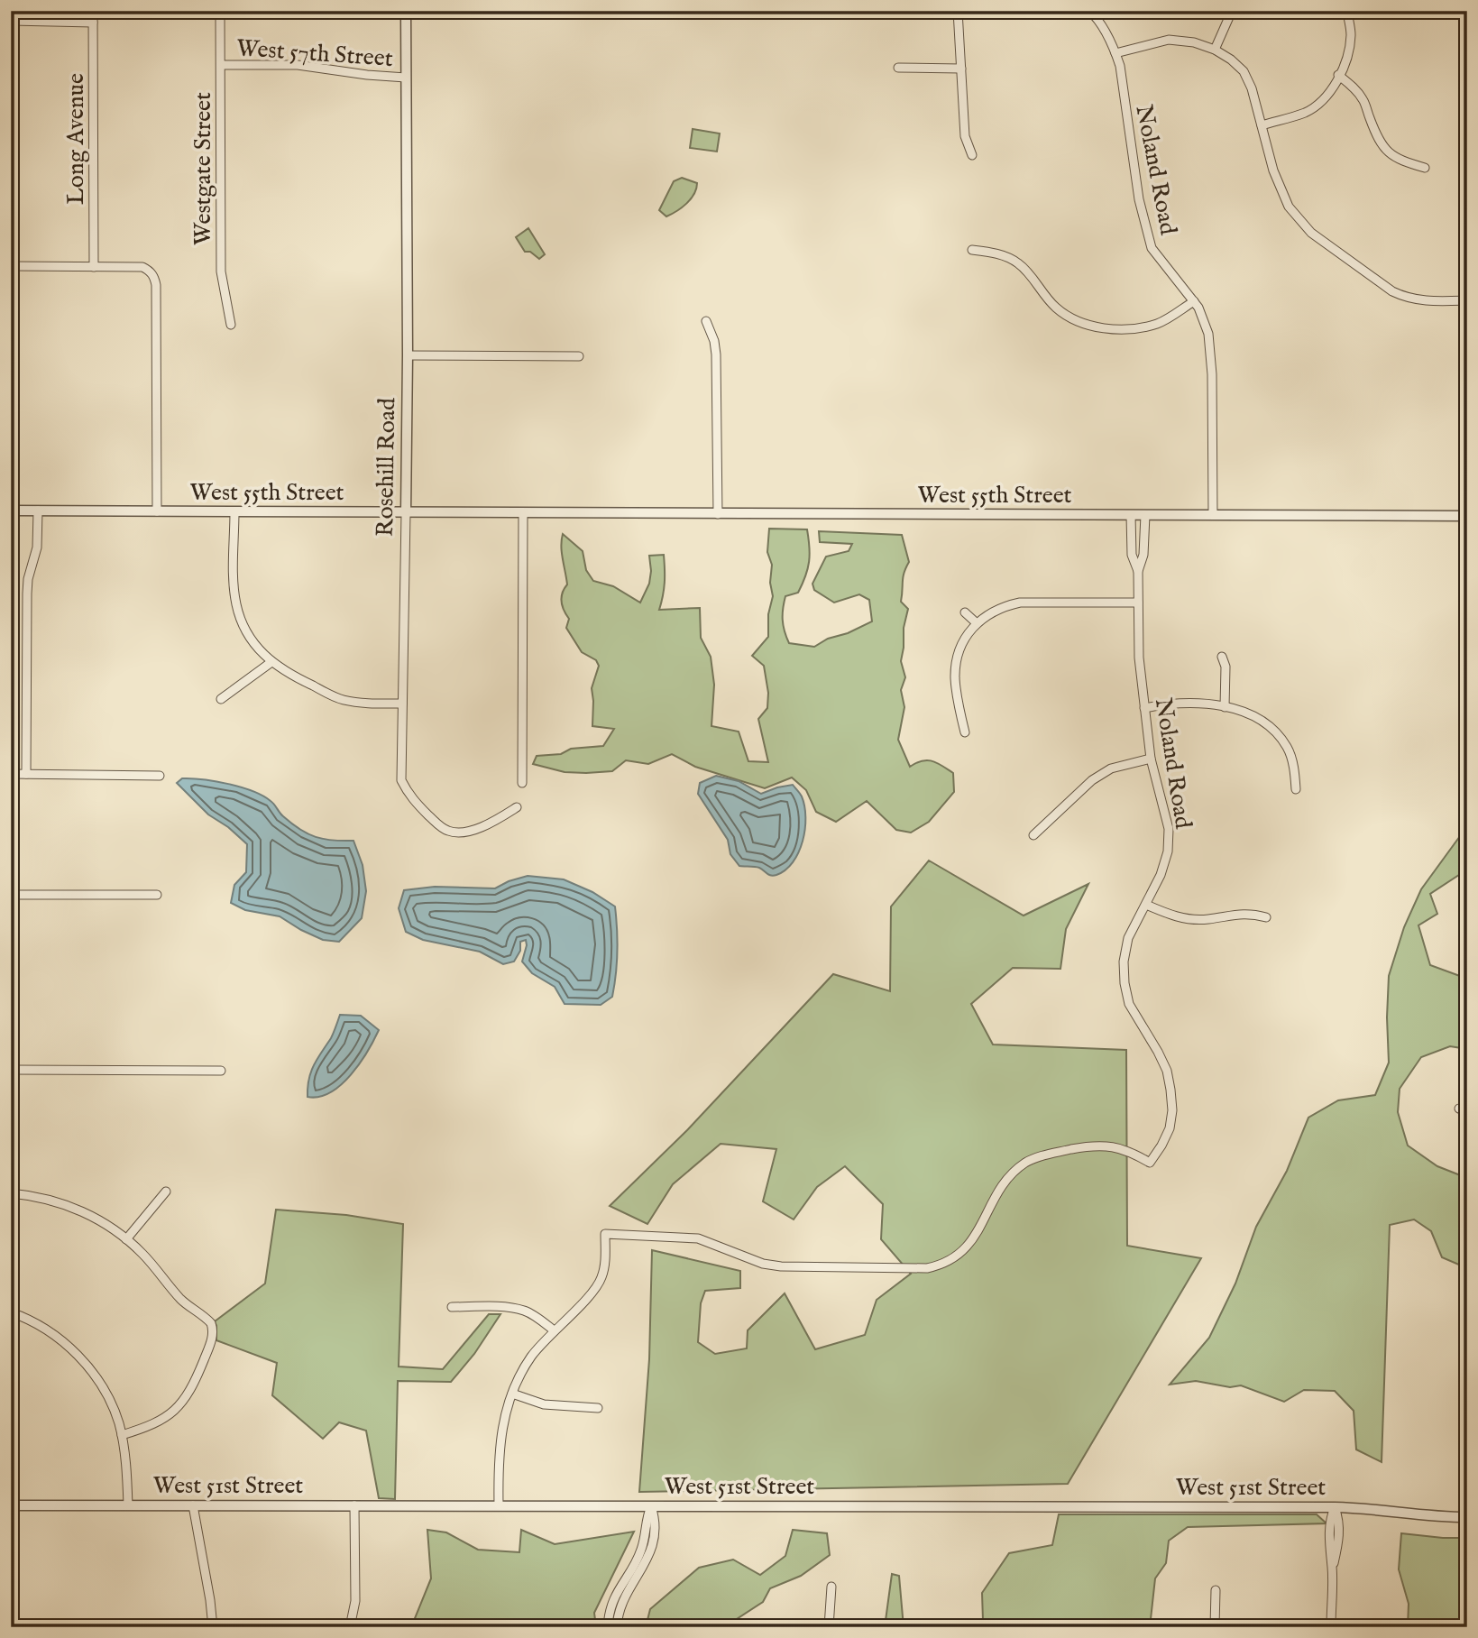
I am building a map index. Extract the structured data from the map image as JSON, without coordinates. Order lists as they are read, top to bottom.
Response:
{
  "streets": {
    "street": [
      "West 57th Street",
      "Long Avenue",
      "Westgate Street",
      "Noland Road",
      "Rosehill Road",
      "West 55th Street",
      "West 51st Street"
    ]
  },
  "crossings": [
    ["West 57th Street", "Westgate Street"],
    ["West 57th Street", "Rosehill Road"],
    ["Noland Road", "West 55th Street"],
    ["Rosehill Road", "West 55th Street"]
  ]
}
